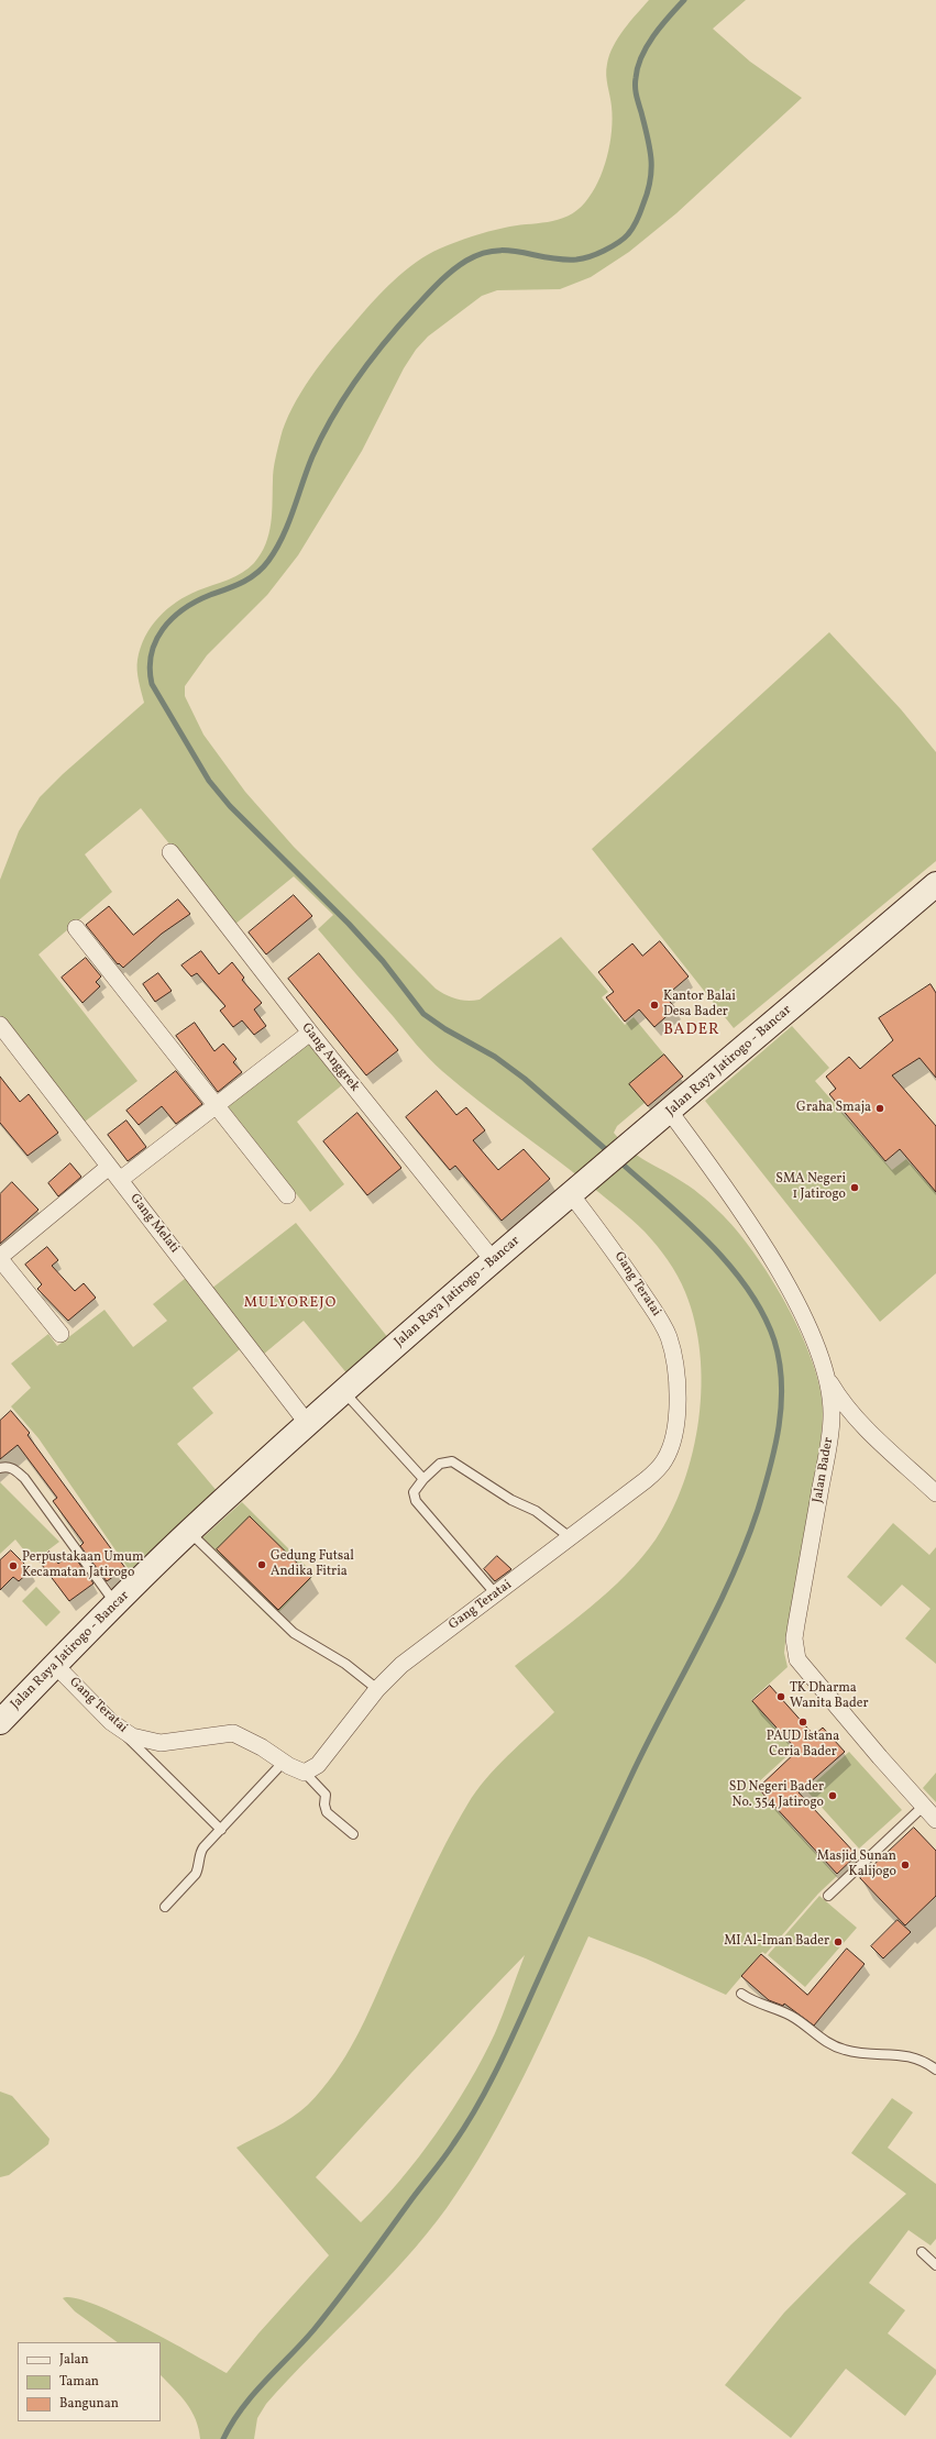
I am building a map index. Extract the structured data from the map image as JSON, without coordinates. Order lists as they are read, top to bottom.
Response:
{
  "streets": {
    "main road": ["Jalan Raya Jatirogo - Bancar"],
    "street": [
      "Gang Anggrek",
      "Gang Melati",
      "Gang Teratai",
      "Jalan Bader"
    ]
  },
  "crossings": [
    ["Gang Anggrek", "Jalan Raya Jatirogo - Bancar"],
    ["Jalan Raya Jatirogo - Bancar", "Gang Melati"],
    ["Jalan Raya Jatirogo - Bancar", "Gang Teratai"],
    ["Jalan Raya Jatirogo - Bancar", "Jalan Bader"]
  ],
  "districts": ["BADER", "MULYOREJO"],
  "places": [
    "Kantor Balai Desa Bader",
    "Graha Smaja",
    "SMA Negeri 1 Jatirogo",
    "Gedung Futsal Andika Fitria",
    "Perpustakaan Umum Kecamatan Jatirogo",
    "TK Dharma Wanita Bader",
    "PAUD Istana Ceria Bader",
    "SD Negeri Bader No. 354 Jatirogo",
    "Masjid Sunan Kalijogo",
    "MI Al-Iman Bader"
  ],
  "legend": ["Jalan", "Taman", "Bangunan"]
}
